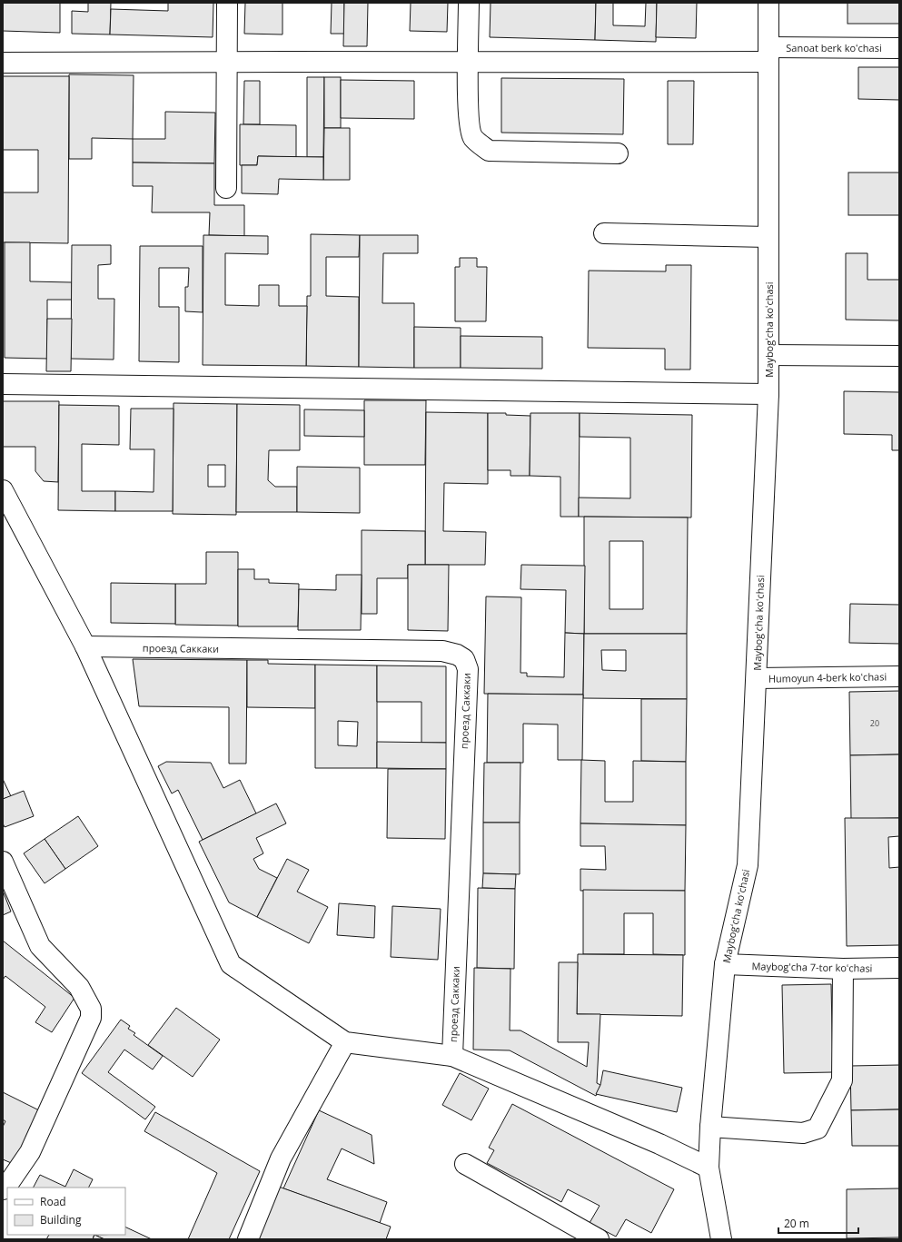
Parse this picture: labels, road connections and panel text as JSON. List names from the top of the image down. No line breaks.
{"streets":{"street":["Sanoat berk koʻchasi","Maybogʻcha koʻchasi","проезд Саккаки","Humoyun 4-berk koʻchasi","Maybogʻcha 7-tor koʻchasi"]},"crossings":[["Sanoat berk koʻchasi","Maybogʻcha koʻchasi"],["Maybogʻcha koʻchasi","Humoyun 4-berk koʻchasi"],["Maybogʻcha koʻchasi","Maybogʻcha 7-tor koʻchasi"]],"house_numbers":["20"],"legend":["Road","Building"],"scale_bar":"20 m"}
